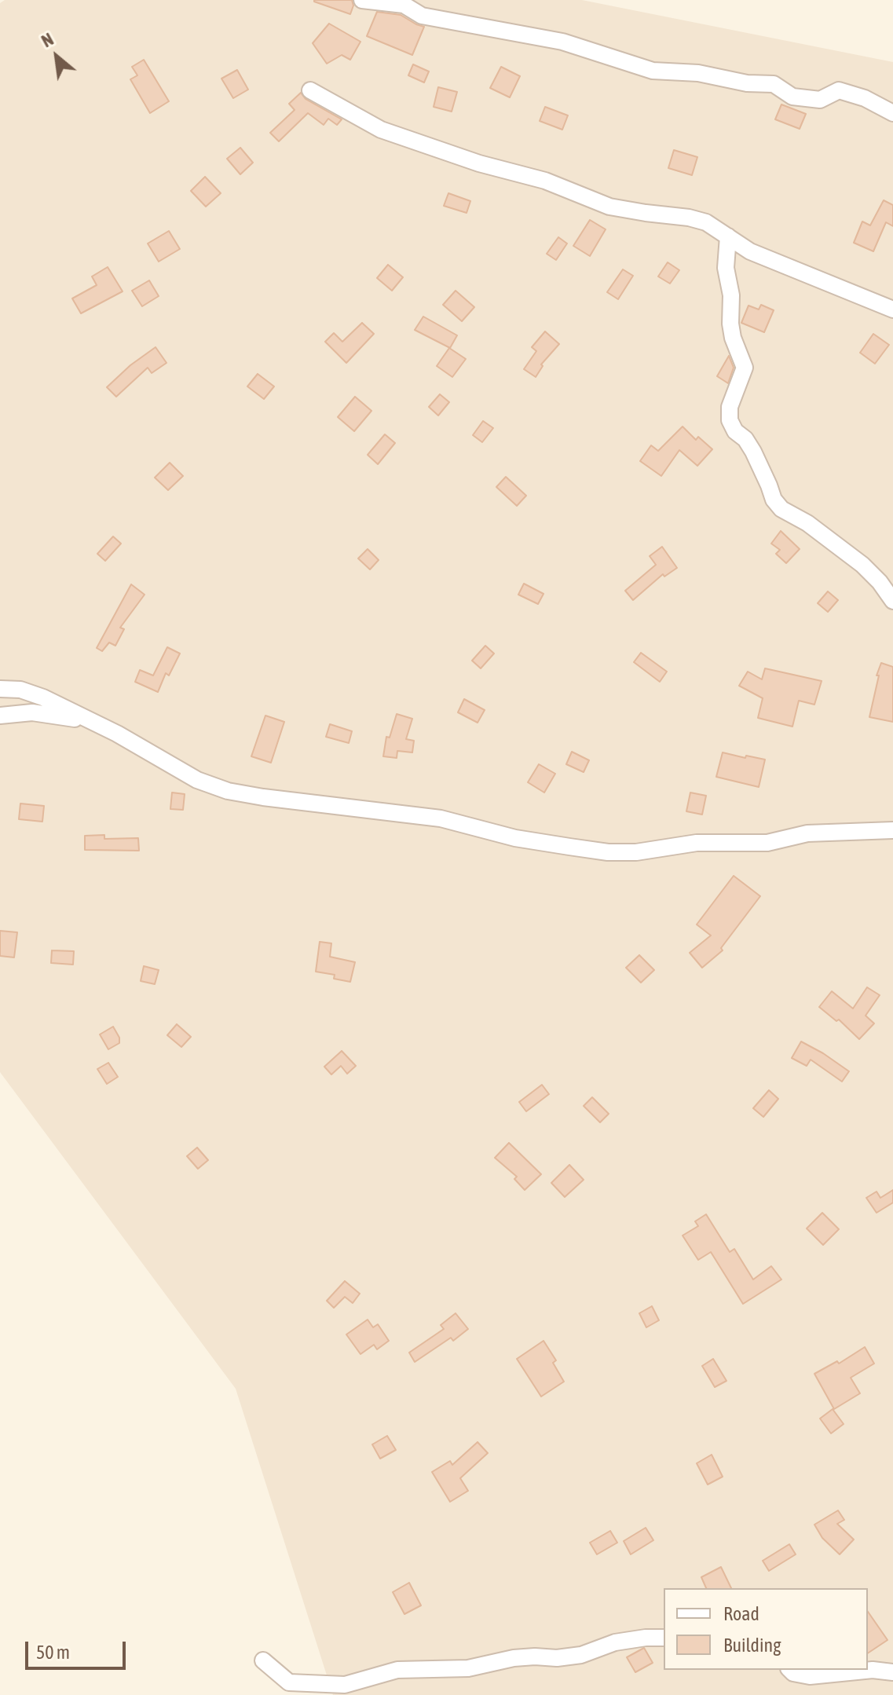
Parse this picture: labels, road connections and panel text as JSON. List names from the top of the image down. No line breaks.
{"legend":["Road","Building"],"scale_bar":"50 m","north":"top left"}
